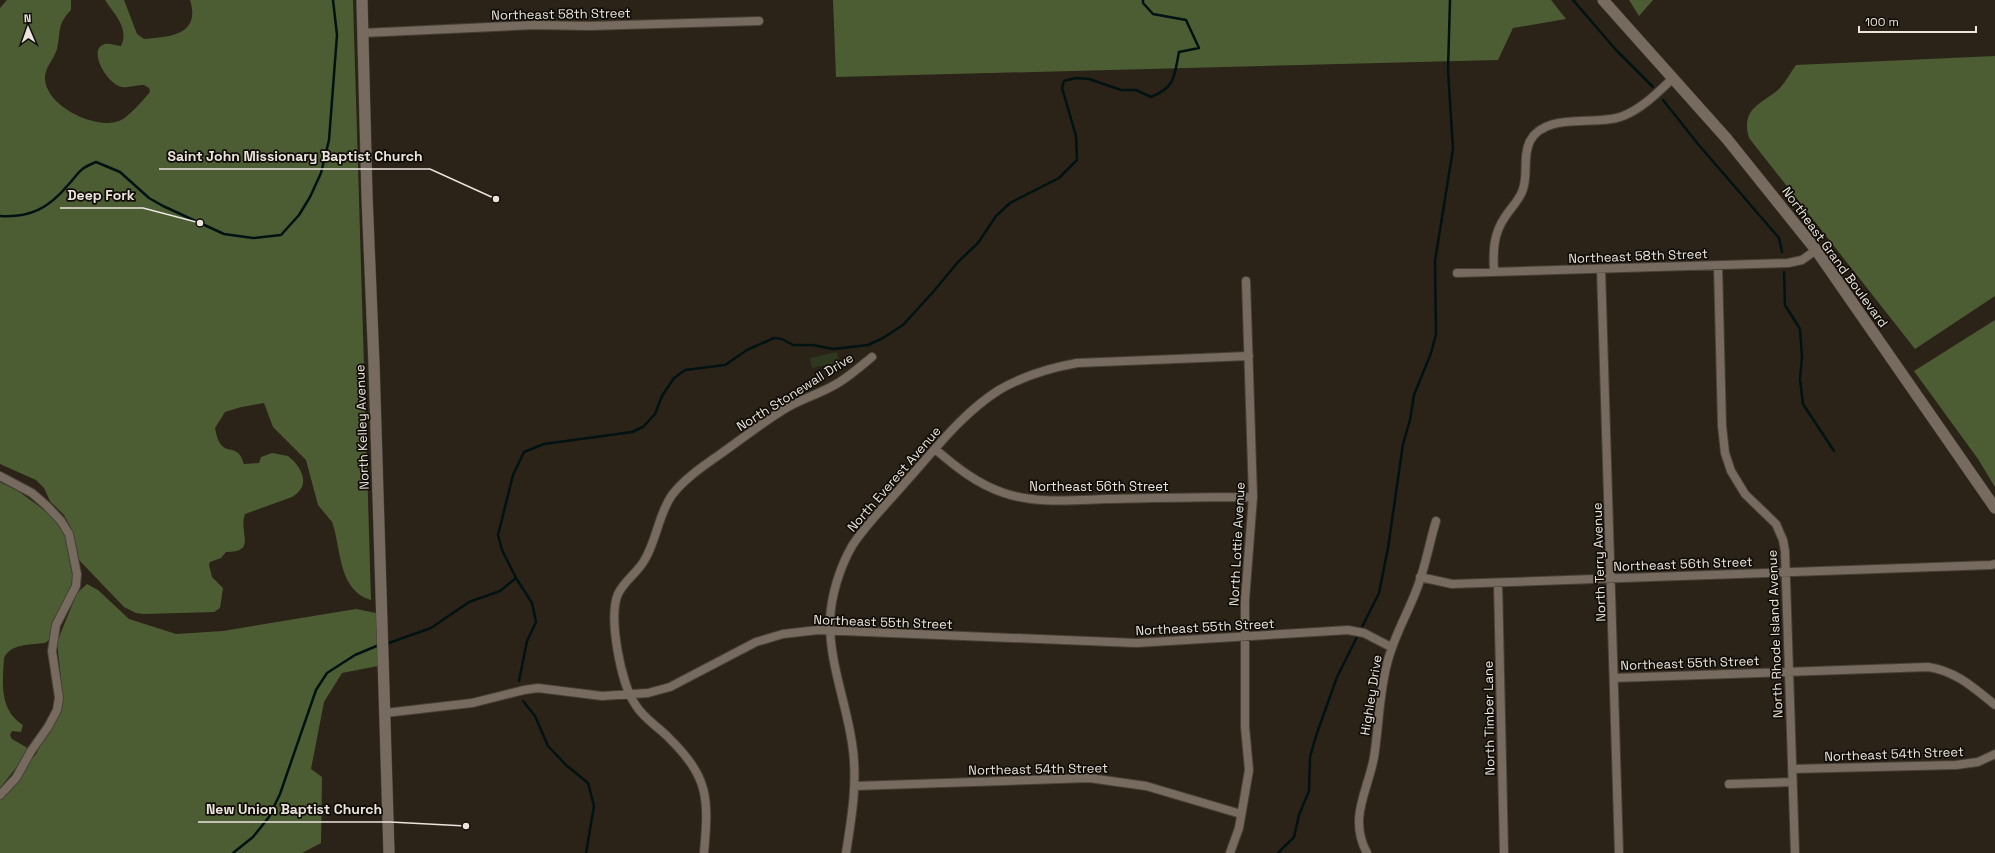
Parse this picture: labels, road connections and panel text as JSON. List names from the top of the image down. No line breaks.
{"streets":{"street":["Northeast 58th Street","Northeast Grand Boulevard","North Stonewall Drive","North Kelley Avenue","North Everest Avenue","Northeast 56th Street","North Lottie Avenue","North Terry Avenue","Northeast 55th Street","North Rhode Island Avenue","Highley Drive","North Timber Lane","Northeast 54th Street"]},"crossings":[["Northeast 58th Street","Northeast Grand Boulevard"],["Northeast 58th Street","North Kelley Avenue"],["Northeast 58th Street","North Terry Avenue"],["Northeast 58th Street","North Rhode Island Avenue"],["North Stonewall Drive","Northeast 55th Street"],["North Kelley Avenue","Northeast 55th Street"],["North Everest Avenue","Northeast 56th Street"],["North Everest Avenue","North Lottie Avenue"],["North Everest Avenue","Northeast 55th Street"],["North Everest Avenue","Northeast 54th Street"],["Northeast 56th Street","North Lottie Avenue"],["Northeast 56th Street","North Terry Avenue"],["Northeast 56th Street","North Rhode Island Avenue"],["Northeast 56th Street","Highley Drive"],["Northeast 56th Street","North Timber Lane"],["North Lottie Avenue","Northeast 55th Street"],["North Lottie Avenue","Northeast 54th Street"],["North Terry Avenue","Northeast 55th Street"],["Northeast 55th Street","North Rhode Island Avenue"],["Northeast 55th Street","Highley Drive"],["North Rhode Island Avenue","Northeast 54th Street"]],"places":["Saint John Missionary Baptist Church","Deep Fork","New Union Baptist Church"],"scale_bar":"100 m","north":"top"}
